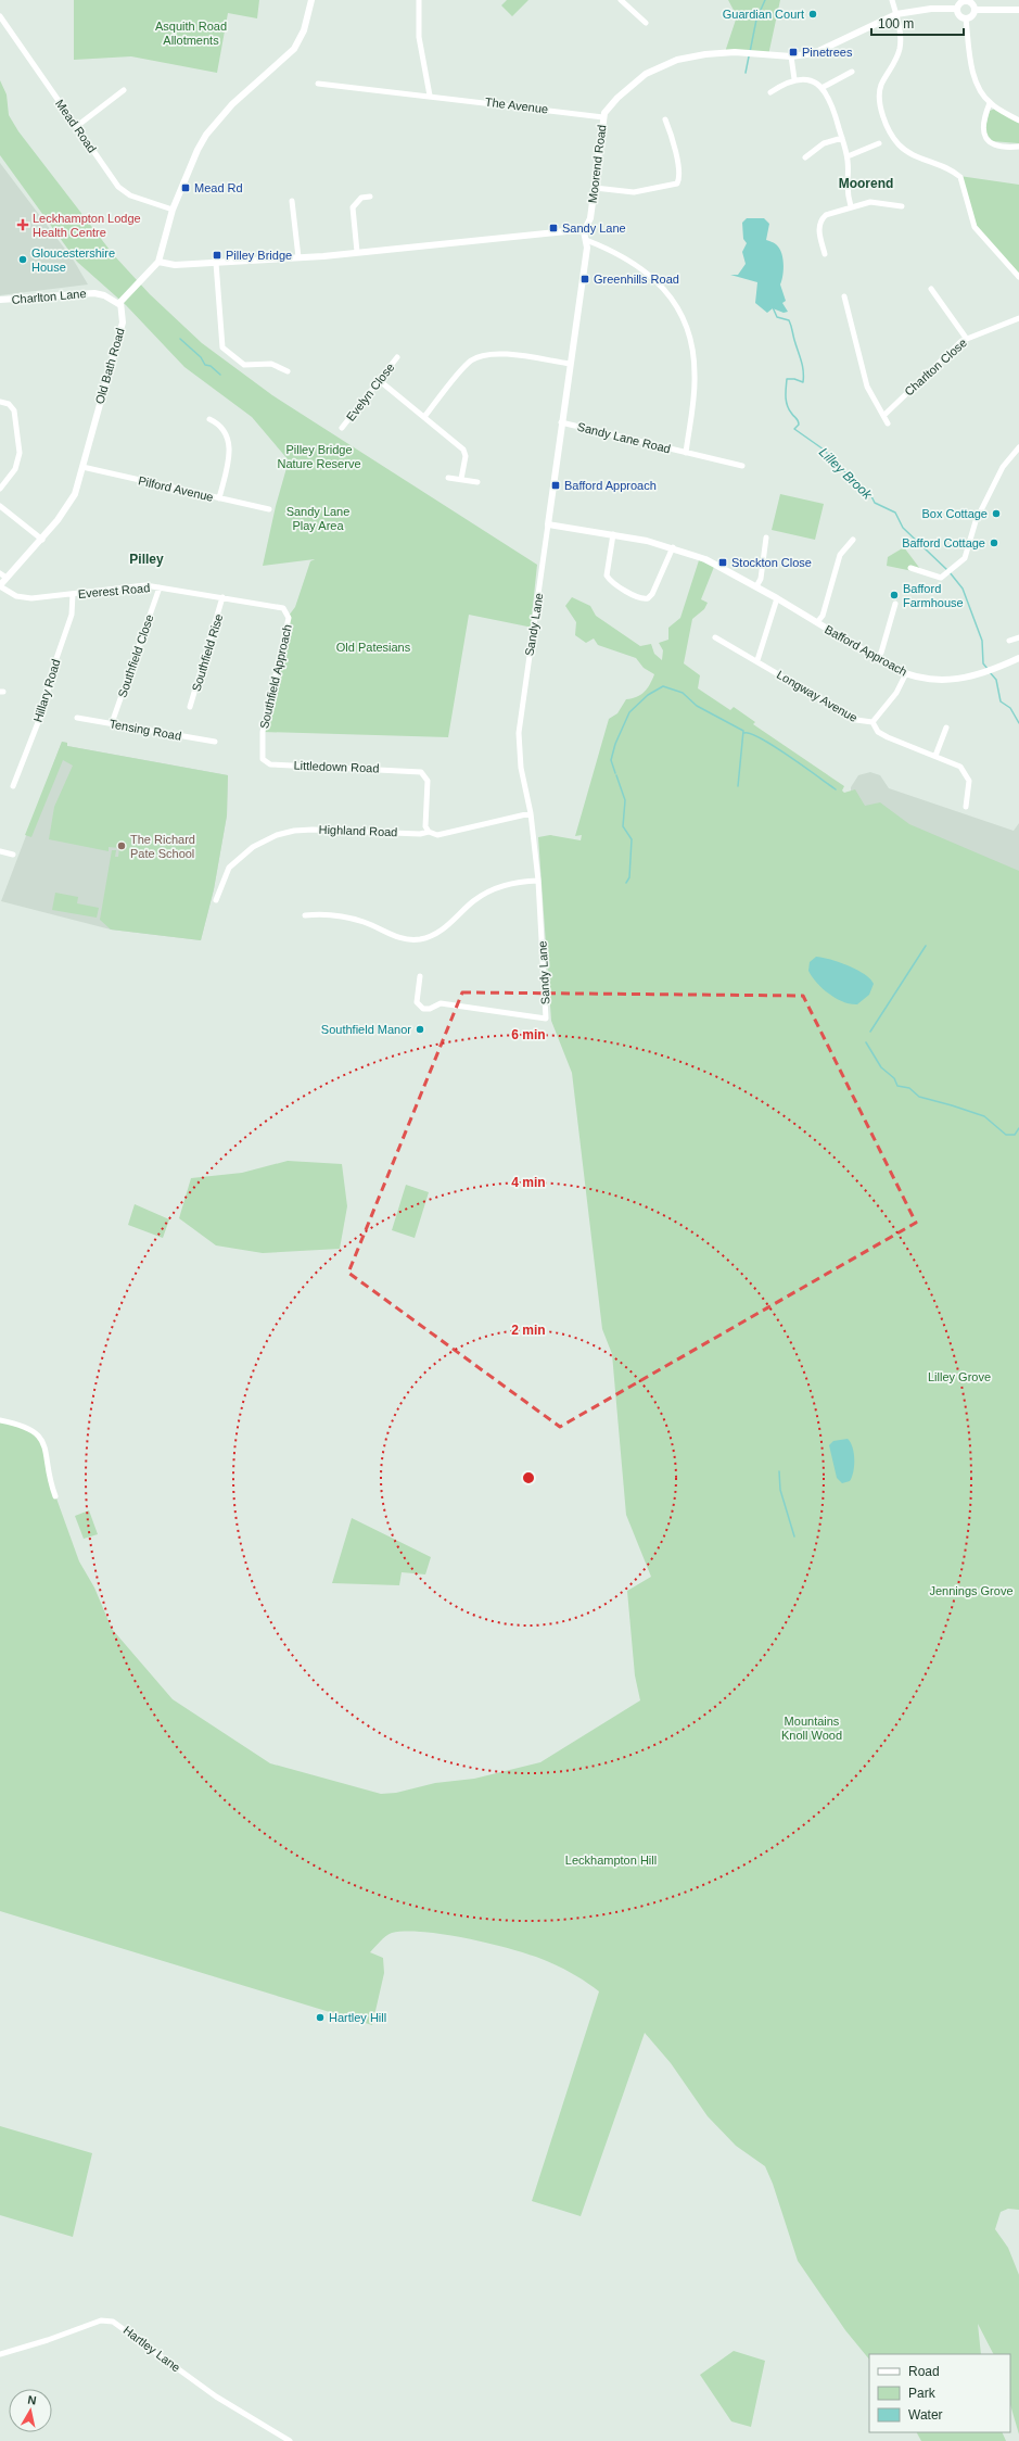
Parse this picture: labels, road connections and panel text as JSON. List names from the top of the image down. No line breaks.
{"streets":{"street":["The Avenue","Mead Road","Moorend Road","Charlton Lane","Old Bath Road","Charlton Close","Evelyn Close","Sandy Lane Road","Pilford Avenue","Everest Road","Sandy Lane","Bafford Approach","Southfield Rise","Southfield Close","Southfield Approach","Hillary Road","Longway Avenue","Tensing Road","Littledown Road","Highland Road","Hartley Lane"]},"crossings":[["The Avenue","Moorend Road"],["Moorend Road","Sandy Lane"],["Charlton Lane","Old Bath Road"],["Old Bath Road","Pilford Avenue"],["Old Bath Road","Everest Road"],["Sandy Lane Road","Sandy Lane"],["Everest Road","Southfield Rise"],["Everest Road","Southfield Close"],["Everest Road","Southfield Approach"],["Everest Road","Hillary Road"],["Sandy Lane","Bafford Approach"],["Sandy Lane","Highland Road"],["Bafford Approach","Longway Avenue"],["Southfield Close","Tensing Road"],["Southfield Approach","Littledown Road"],["Littledown Road","Highland Road"]],"districts":["Moorend","Pilley"],"water":["Lilley Brook"],"parks":["Asquith Road Allotments","Pilley Bridge Nature Reserve","Sandy Lane Play Area","Old Patesians","Lilley Grove","Jennings Grove","Mountains Knoll Wood","Leckhampton Hill"],"places":{"other":["Guardian Court","Gloucestershire House","Box Cottage","Bafford Cottage","Bafford Farmhouse","The Richard Pate School","Southfield Manor","Hartley Hill"],"transit":["Pinetrees","Mead Rd","Sandy Lane","Pilley Bridge","Greenhills Road","Bafford Approach","Stockton Close"],"health":["Leckhampton Lodge Health Centre"]},"legend":["Road","Park","Water"],"scale_bar":"100 m","north":"top","rings":["6 min","4 min","2 min"]}
